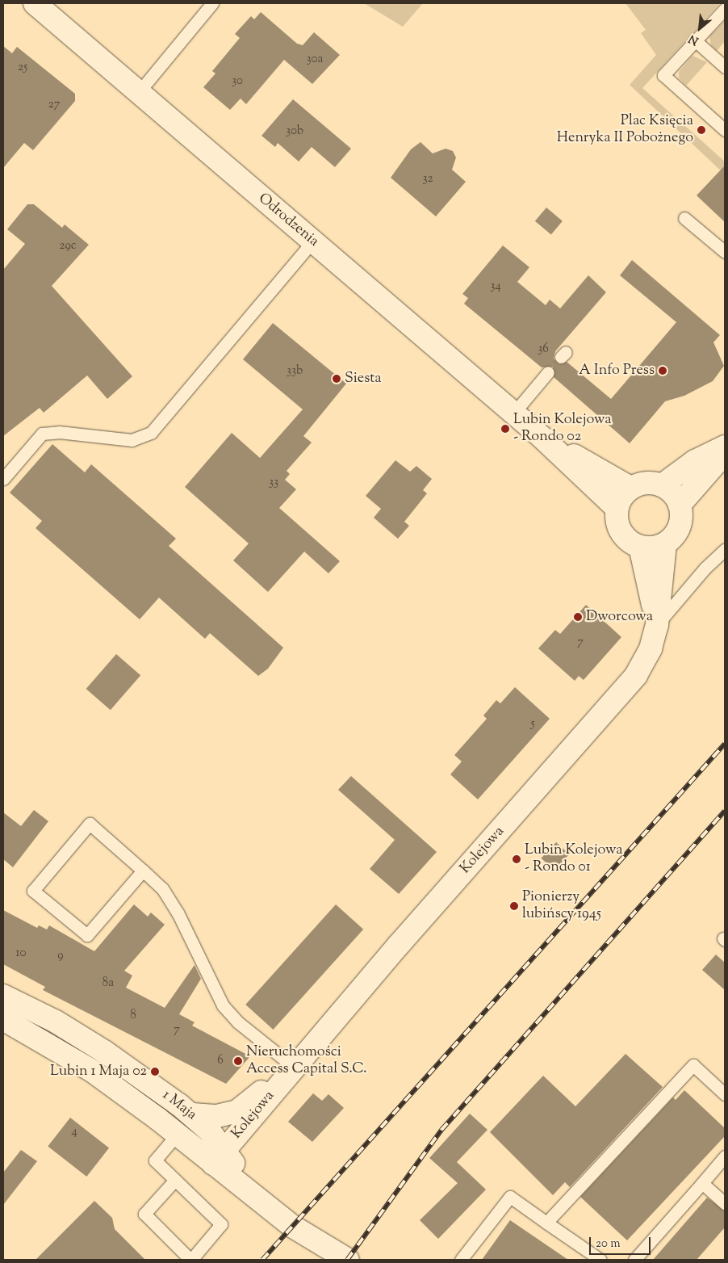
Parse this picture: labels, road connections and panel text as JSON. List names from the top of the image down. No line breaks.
{"streets":{"street":["Odrodzenia","Kolejowa","1 Maja"]},"crossings":[["Odrodzenia","Kolejowa"],["Kolejowa","1 Maja"]],"places":["Plac Księcia Henryka II Pobożnego","A Info Press","Siesta","Lubin Kolejowa - Rondo 02","Dworcowa","Lubin Kolejowa - Rondo 01","Pionierzy lubińscy 1945","Nieruchomości Access Capital S.C.","Lubin 1 Maja 02"],"house_numbers":["30a","25","30","27","30b","32","29c","34","36","33b","33","7","5","10","9","8a","8","7","6","4"],"scale_bar":"20 m","north":"bottom left"}
